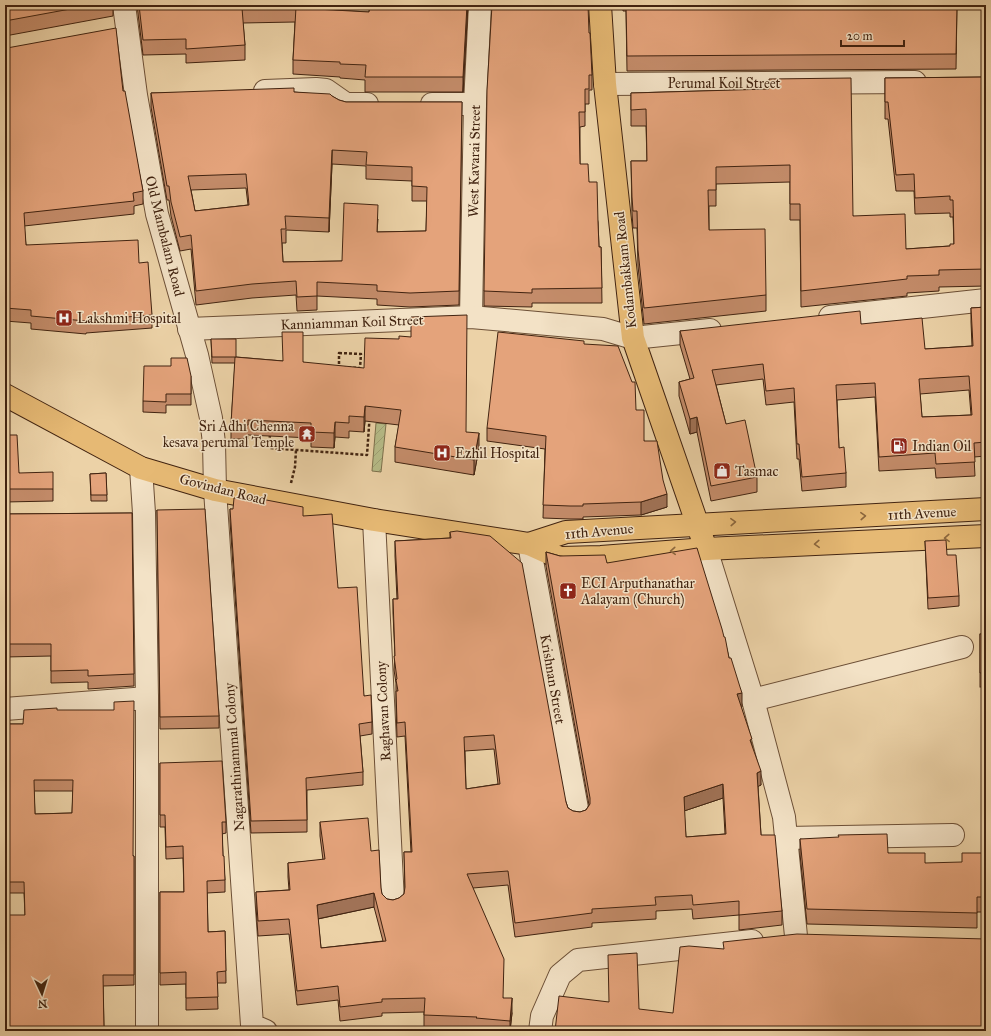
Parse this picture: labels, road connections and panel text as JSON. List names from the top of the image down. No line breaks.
{"streets":{"main road":["Kodambakkam Road","Govindan Road","11th Avenue"],"street":["Perumal Koil Street","West Kavarai Street","Old Mambalam Road","Kanniamman Koil Street","Krishnan Street","Raghavan Colony","Nagarathinammal Colony"]},"crossings":[["Perumal Koil Street","Kodambakkam Road"],["West Kavarai Street","Kanniamman Koil Street"],["Old Mambalam Road","Kanniamman Koil Street"],["Old Mambalam Road","Govindan Road"],["Old Mambalam Road","Nagarathinammal Colony"],["Kodambakkam Road","Kanniamman Koil Street"],["Kodambakkam Road","11th Avenue"],["Govindan Road","11th Avenue"],["Govindan Road","Krishnan Street"],["Govindan Road","Raghavan Colony"],["Govindan Road","Nagarathinammal Colony"],["11th Avenue","Krishnan Street"]],"places":{"hospital":["Lakshmi Hospital","Ezhil Hospital"],"temple":["Sri Adhi Chenna kesava perumal Temple"],"fuel station":["Indian Oil"],"shop":["Tasmac"],"church":["ECI Arputhanathar Aalayam (Church)"]},"scale_bar":"20 m","north":"bottom"}
